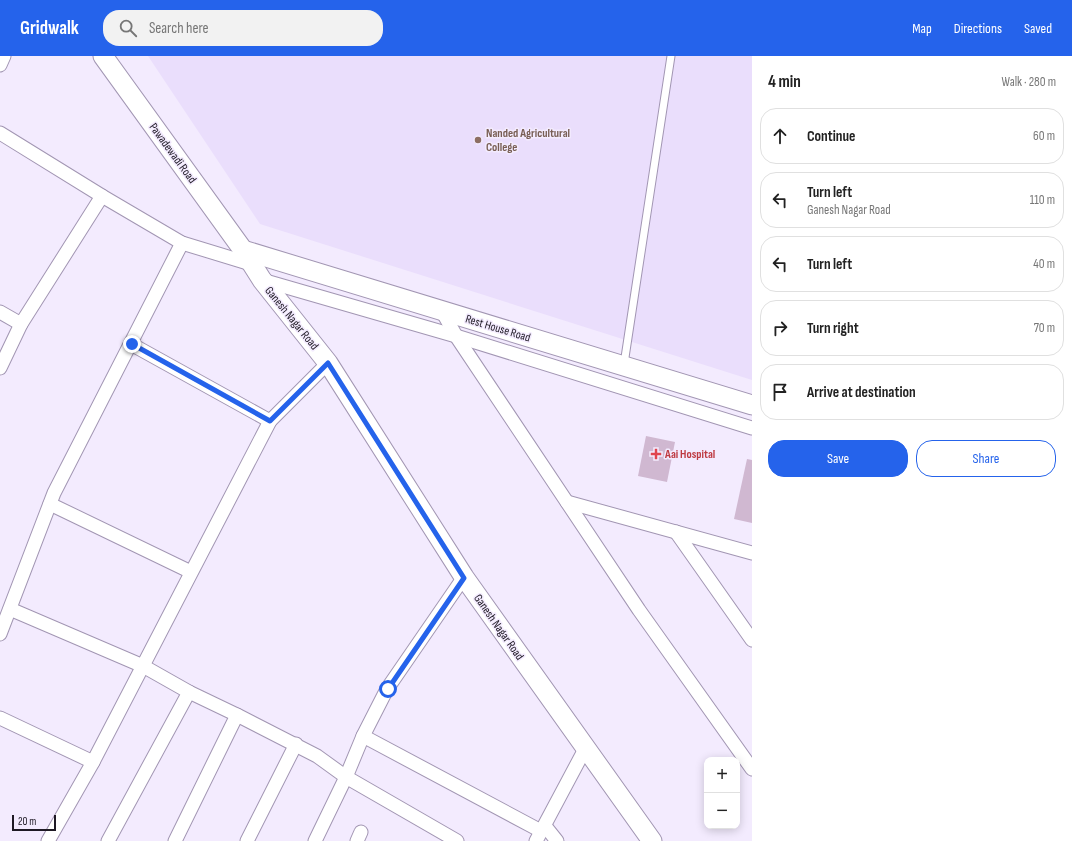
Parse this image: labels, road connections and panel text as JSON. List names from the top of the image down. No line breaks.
{"streets":{"main road":["Pawadewadi Road","Ganesh Nagar Road","Rest House Road"]},"crossings":[["Pawadewadi Road","Ganesh Nagar Road"],["Pawadewadi Road","Rest House Road"],["Ganesh Nagar Road","Rest House Road"]],"places":{"other":["Nanded Agricultural College"],"health":["Aai Hospital"]},"scale_bar":"20 m","page":{"header":"Gridwalk","search":"Search here","nav":["Map","Directions","Saved"],"heading":["4 min","Walk · 280 m"],"list":[["Continue","60 m"],["Turn left","Ganesh Nagar Road","110 m"],["Turn left","40 m"],["Turn right","70 m"],"Arrive at destination"],"buttons":["Save","Share"],"map_buttons":["+","−"],"scale":"20 m"}}
